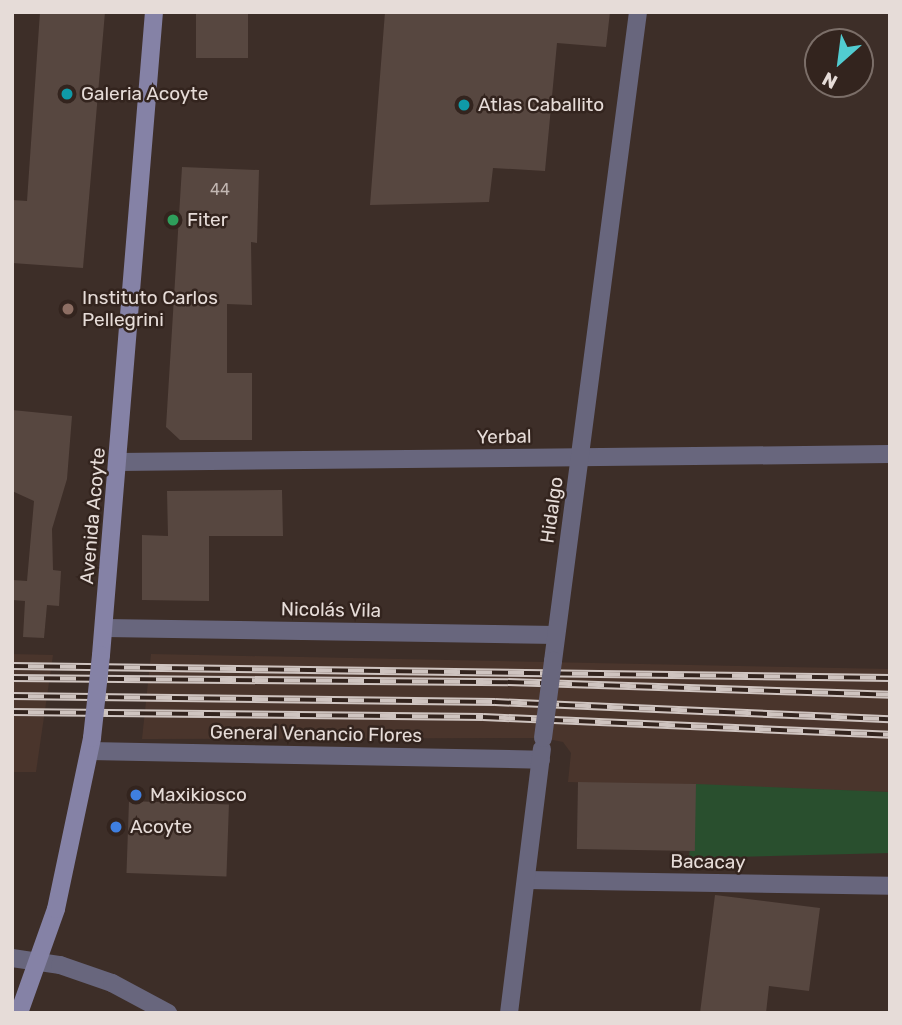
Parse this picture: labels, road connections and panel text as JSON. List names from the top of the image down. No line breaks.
{"streets":{"main road":["Avenida Acoyte"],"street":["Yerbal","Hidalgo","Nicolás Vila","General Venancio Flores","Bacacay"]},"crossings":[["Yerbal","Hidalgo"],["Yerbal","Avenida Acoyte"],["Hidalgo","Nicolás Vila"],["Hidalgo","General Venancio Flores"],["Hidalgo","Bacacay"],["Avenida Acoyte","Nicolás Vila"],["Avenida Acoyte","General Venancio Flores"]],"places":["Galeria Acoyte","Atlas Caballito","Fiter","Instituto Carlos Pellegrini","Maxikiosco","Acoyte"],"house_numbers":["44"],"north":"bottom left"}
